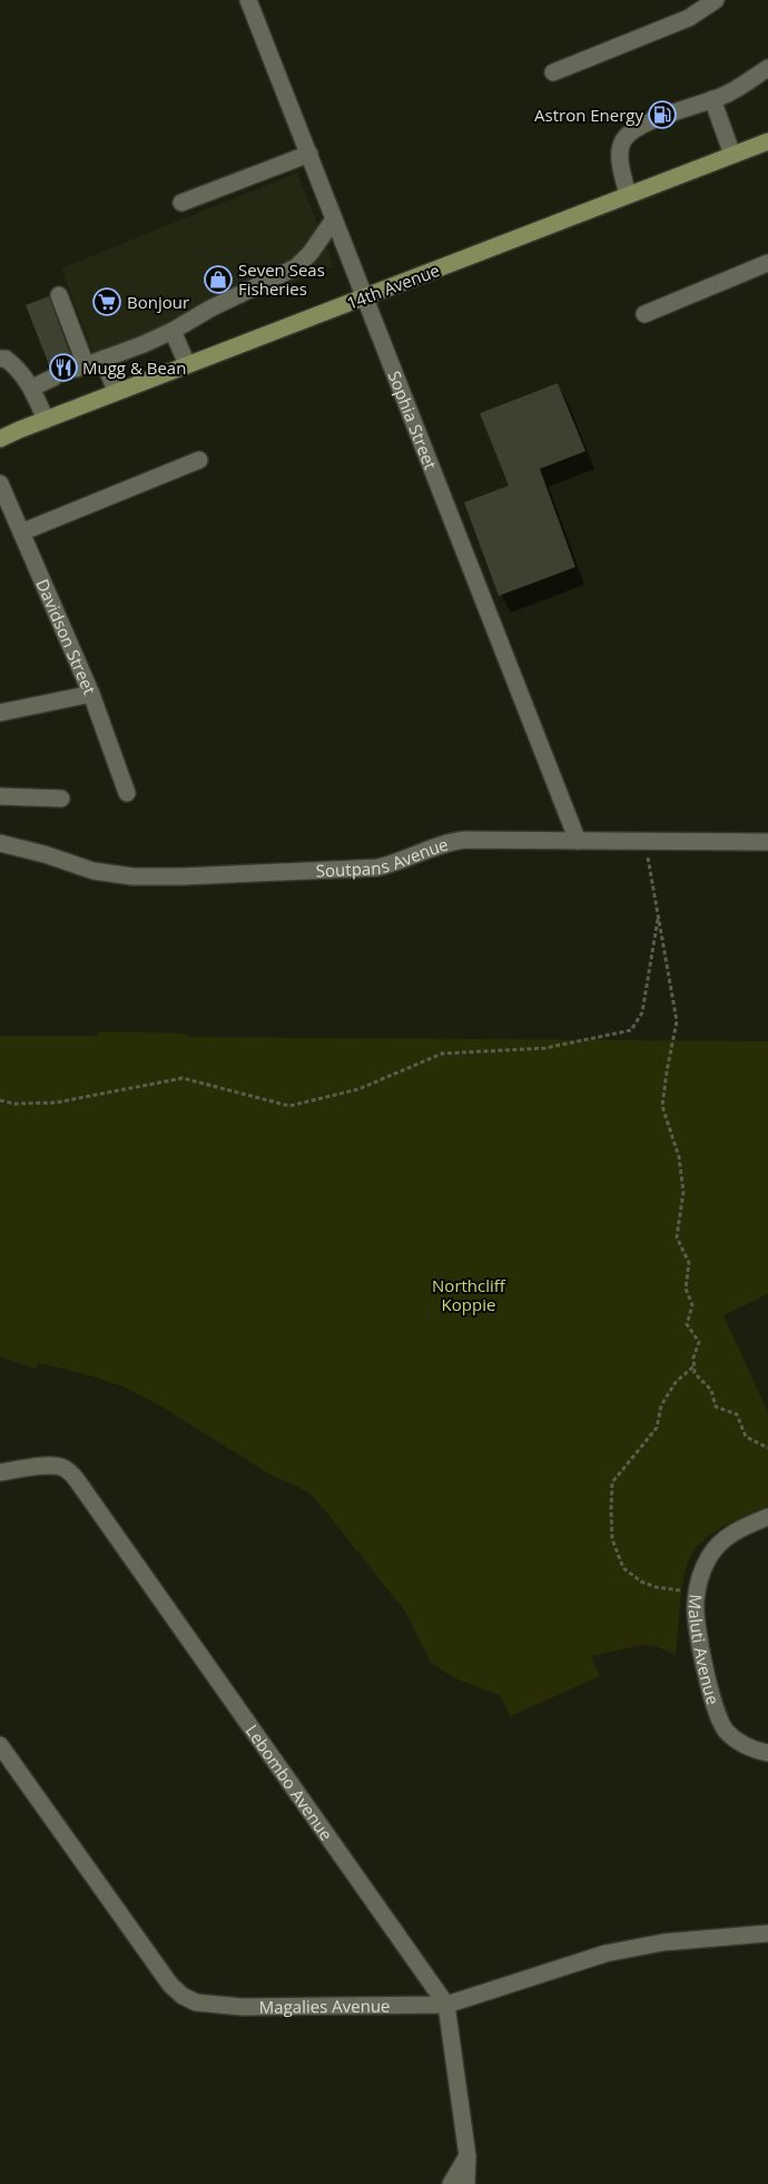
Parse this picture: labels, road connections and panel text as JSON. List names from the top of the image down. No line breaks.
{"streets":{"main road":["14th Avenue"],"street":["Sophia Street","Davidson Street","Soutpans Avenue","Maluti Avenue","Lebombo Avenue","Magalies Avenue"]},"crossings":[["14th Avenue","Sophia Street"],["Sophia Street","Soutpans Avenue"],["Lebombo Avenue","Magalies Avenue"]],"parks":["Northcliff Koppie"],"places":{"fuel station":["Astron Energy"],"shop":["Seven Seas Fisheries"],"supermarket":["Bonjour"],"restaurant":["Mugg & Bean"]}}
